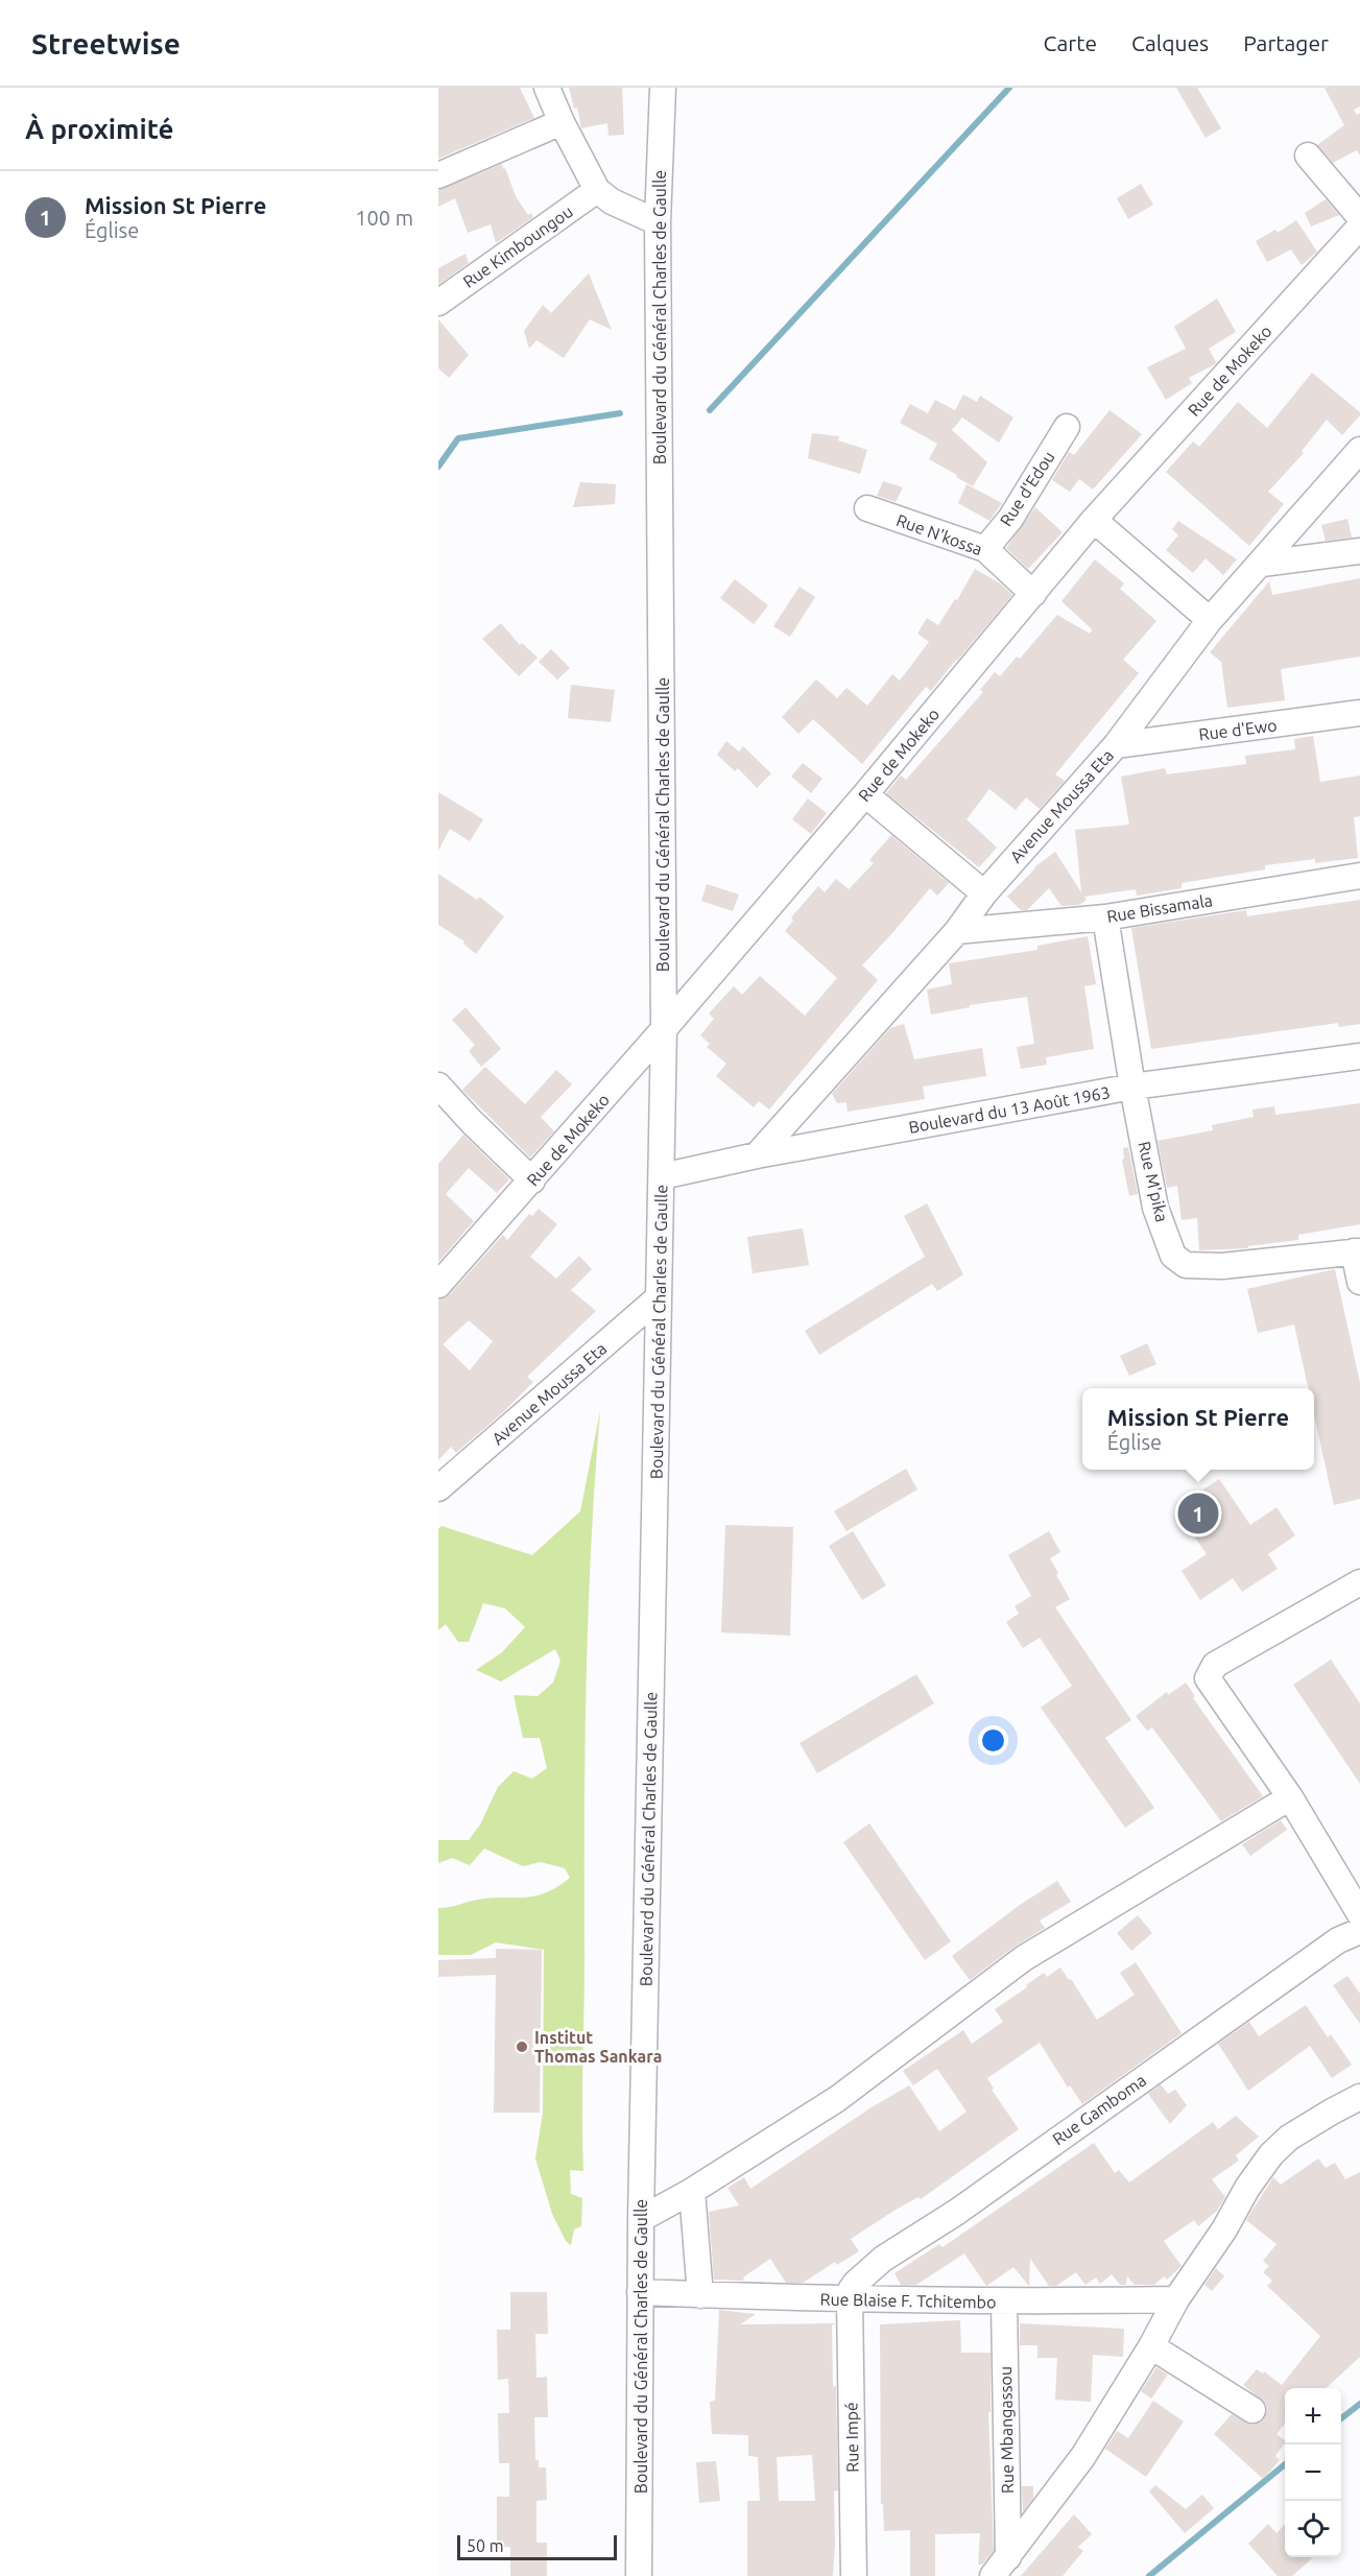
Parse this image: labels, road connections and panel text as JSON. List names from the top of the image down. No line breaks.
{"streets":{"street":["Rue Kimboungou","Boulevard du Général Charles de Gaulle","Rue de Mokeko","Rue d'Edou","Rue N'kossa","Rue d'Ewo","Avenue Moussa Eta","Rue Bissamala","Boulevard du 13 Août 1963","Rue M'pika","Rue Gamboma","Rue Blaise F. Tchitembo","Rue Mbangassou","Rue Impé"]},"crossings":[["Boulevard du Général Charles de Gaulle","Rue de Mokeko"],["Boulevard du Général Charles de Gaulle","Avenue Moussa Eta"],["Boulevard du Général Charles de Gaulle","Boulevard du 13 Août 1963"],["Boulevard du Général Charles de Gaulle","Rue Blaise F. Tchitembo"],["Rue de Mokeko","Rue N'kossa"],["Rue d'Edou","Rue N'kossa"],["Rue d'Ewo","Avenue Moussa Eta"],["Avenue Moussa Eta","Rue Bissamala"],["Avenue Moussa Eta","Boulevard du 13 Août 1963"],["Rue Bissamala","Rue M'pika"],["Boulevard du 13 Août 1963","Rue M'pika"],["Rue Gamboma","Rue Blaise F. Tchitembo"],["Rue Gamboma","Rue Impé"],["Rue Blaise F. Tchitembo","Rue Mbangassou"],["Rue Blaise F. Tchitembo","Rue Impé"]],"places":["Institut Thomas Sankara"],"scale_bar":"50 m","page":{"header":"Streetwise","nav":["Carte","Calques","Partager"],"heading":"À proximité","list":[{"mark":"1","name":"Mission St Pierre","note":"Église","value":"100 m"}],"popup":["Mission St Pierre","Église"],"pins":"1","map_buttons":["+","−"],"scale":"50 m"}}
